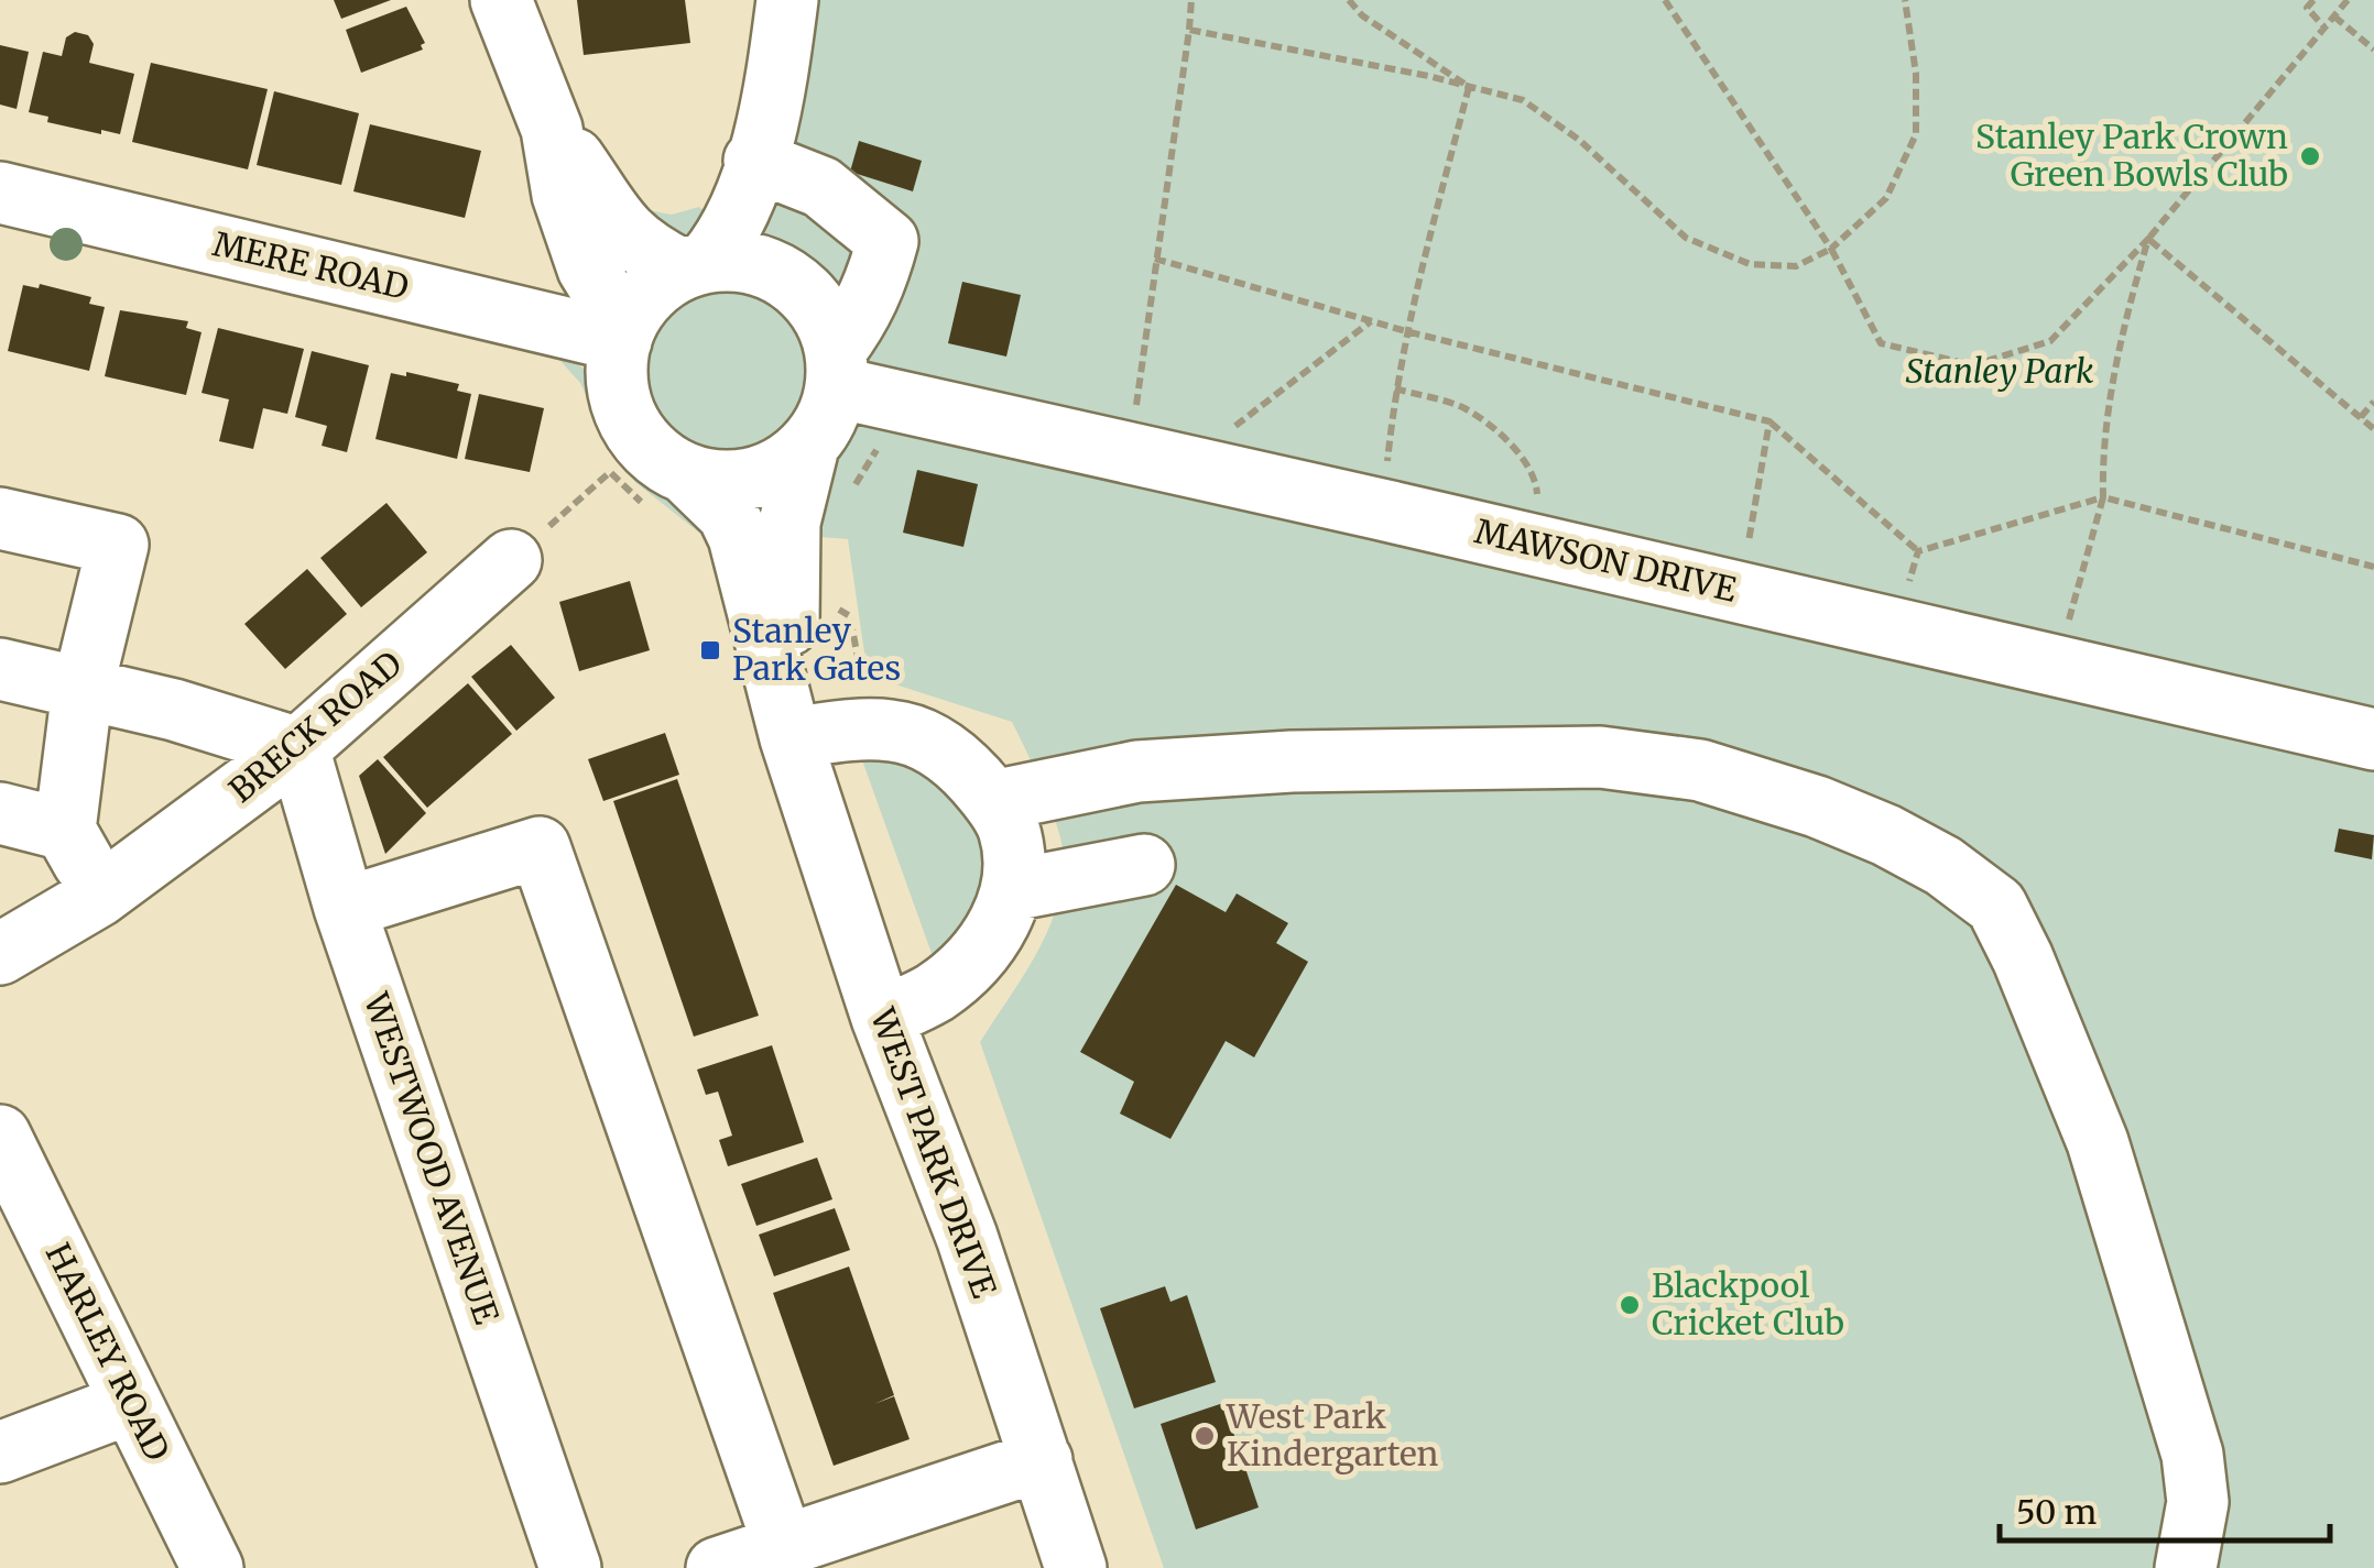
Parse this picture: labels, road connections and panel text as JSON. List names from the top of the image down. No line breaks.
{"streets":{"street":["MERE ROAD","MAWSON DRIVE","BRECK ROAD","WEST PARK DRIVE","WESTWOOD AVENUE","HARLEY ROAD"]},"crossings":[["MERE ROAD","MAWSON DRIVE"],["MERE ROAD","WEST PARK DRIVE"],["MAWSON DRIVE","WEST PARK DRIVE"],["BRECK ROAD","WESTWOOD AVENUE"]],"parks":["Stanley Park"],"places":{"other":["Stanley Park Crown Green Bowls Club","Blackpool Cricket Club","West Park Kindergarten"],"transit":["Stanley Park Gates"]},"scale_bar":"50 m"}
